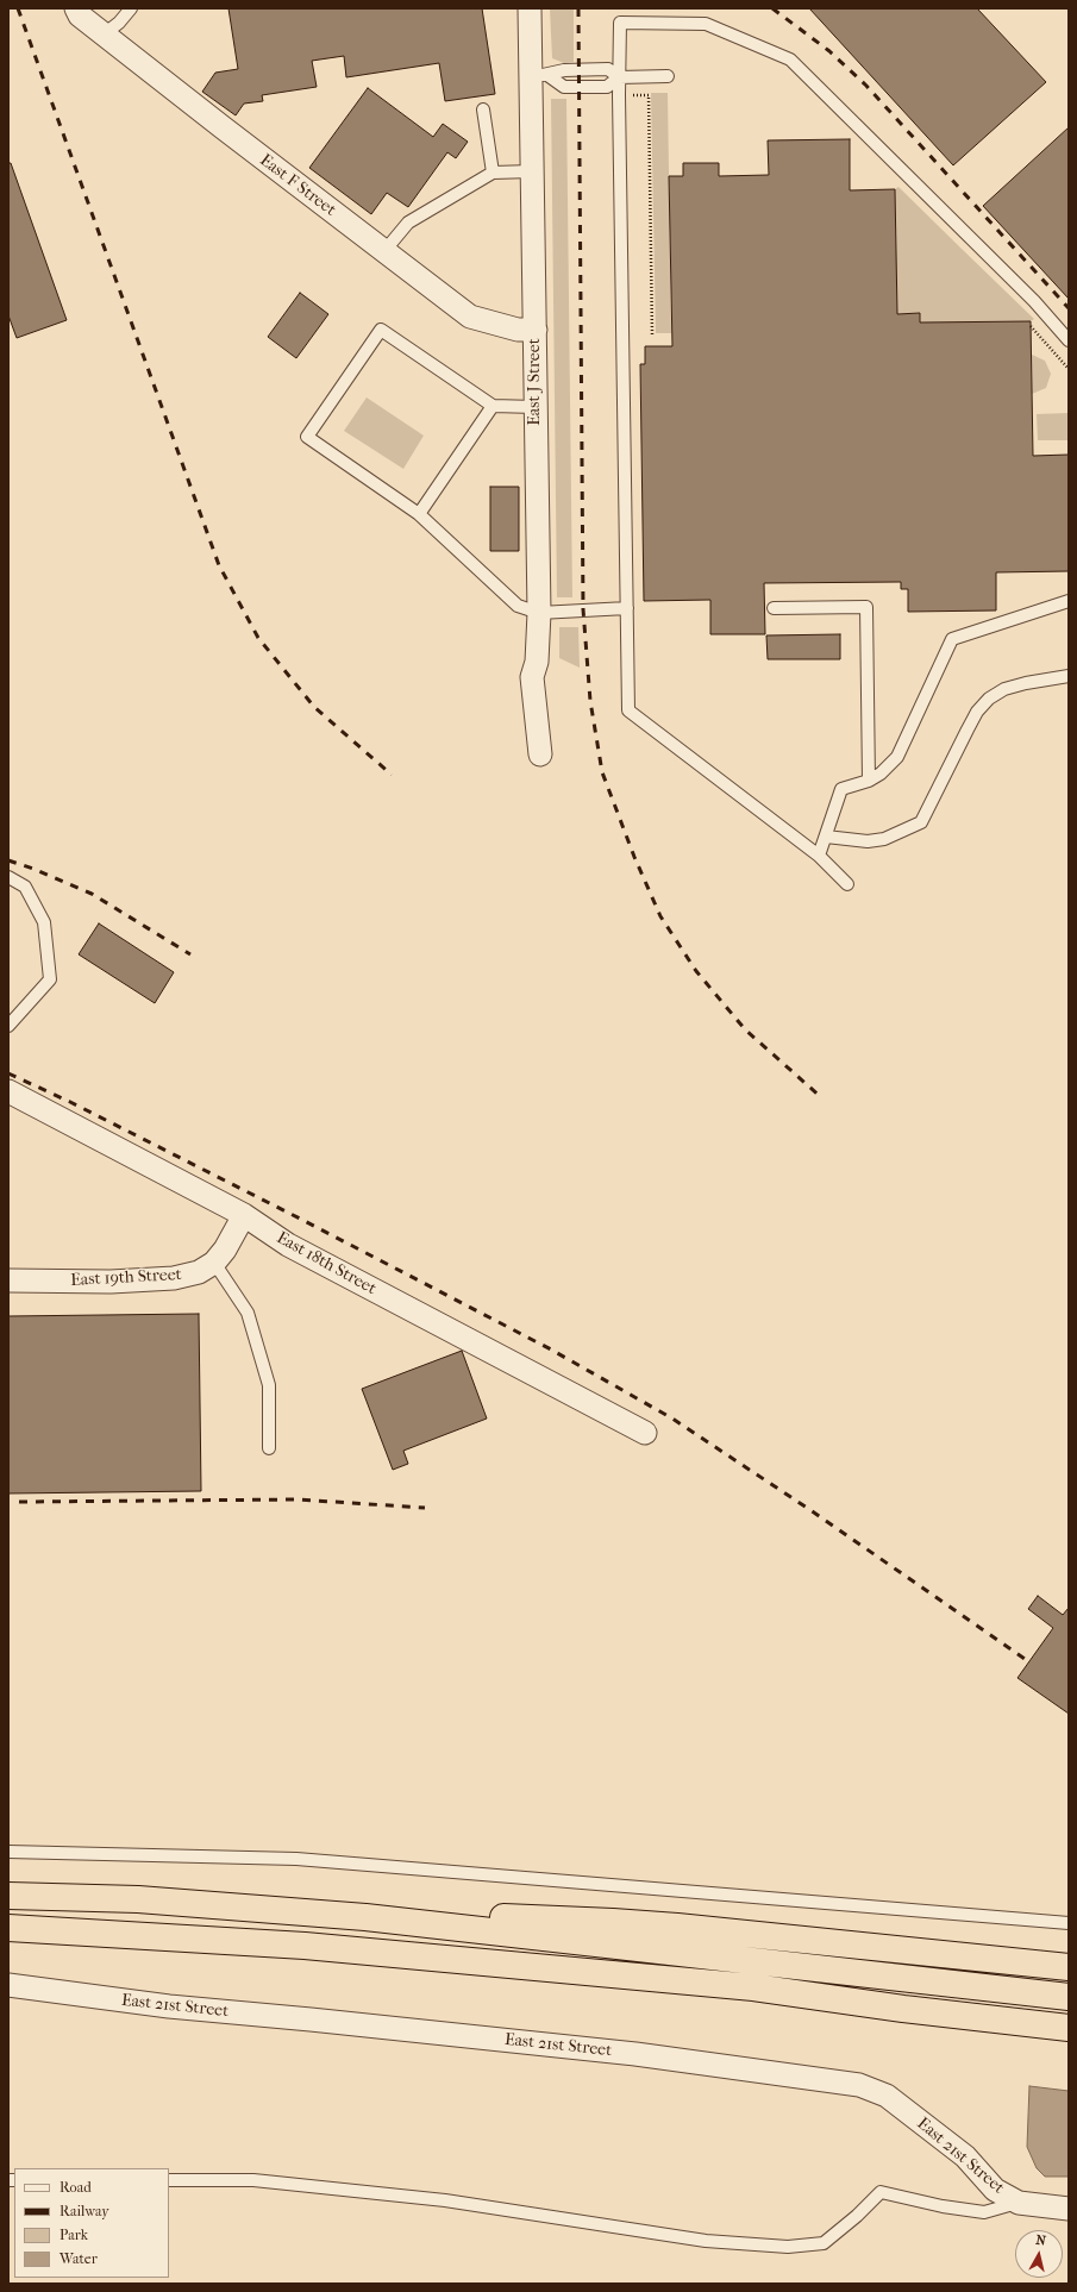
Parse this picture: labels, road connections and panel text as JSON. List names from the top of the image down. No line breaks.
{"streets":{"street":["East F Street","East J Street","East 18th Street","East 19th Street","East 21st Street"]},"crossings":[["East F Street","East J Street"],["East 18th Street","East 19th Street"]],"legend":["Road","Railway","Park","Water"],"north":"top"}
